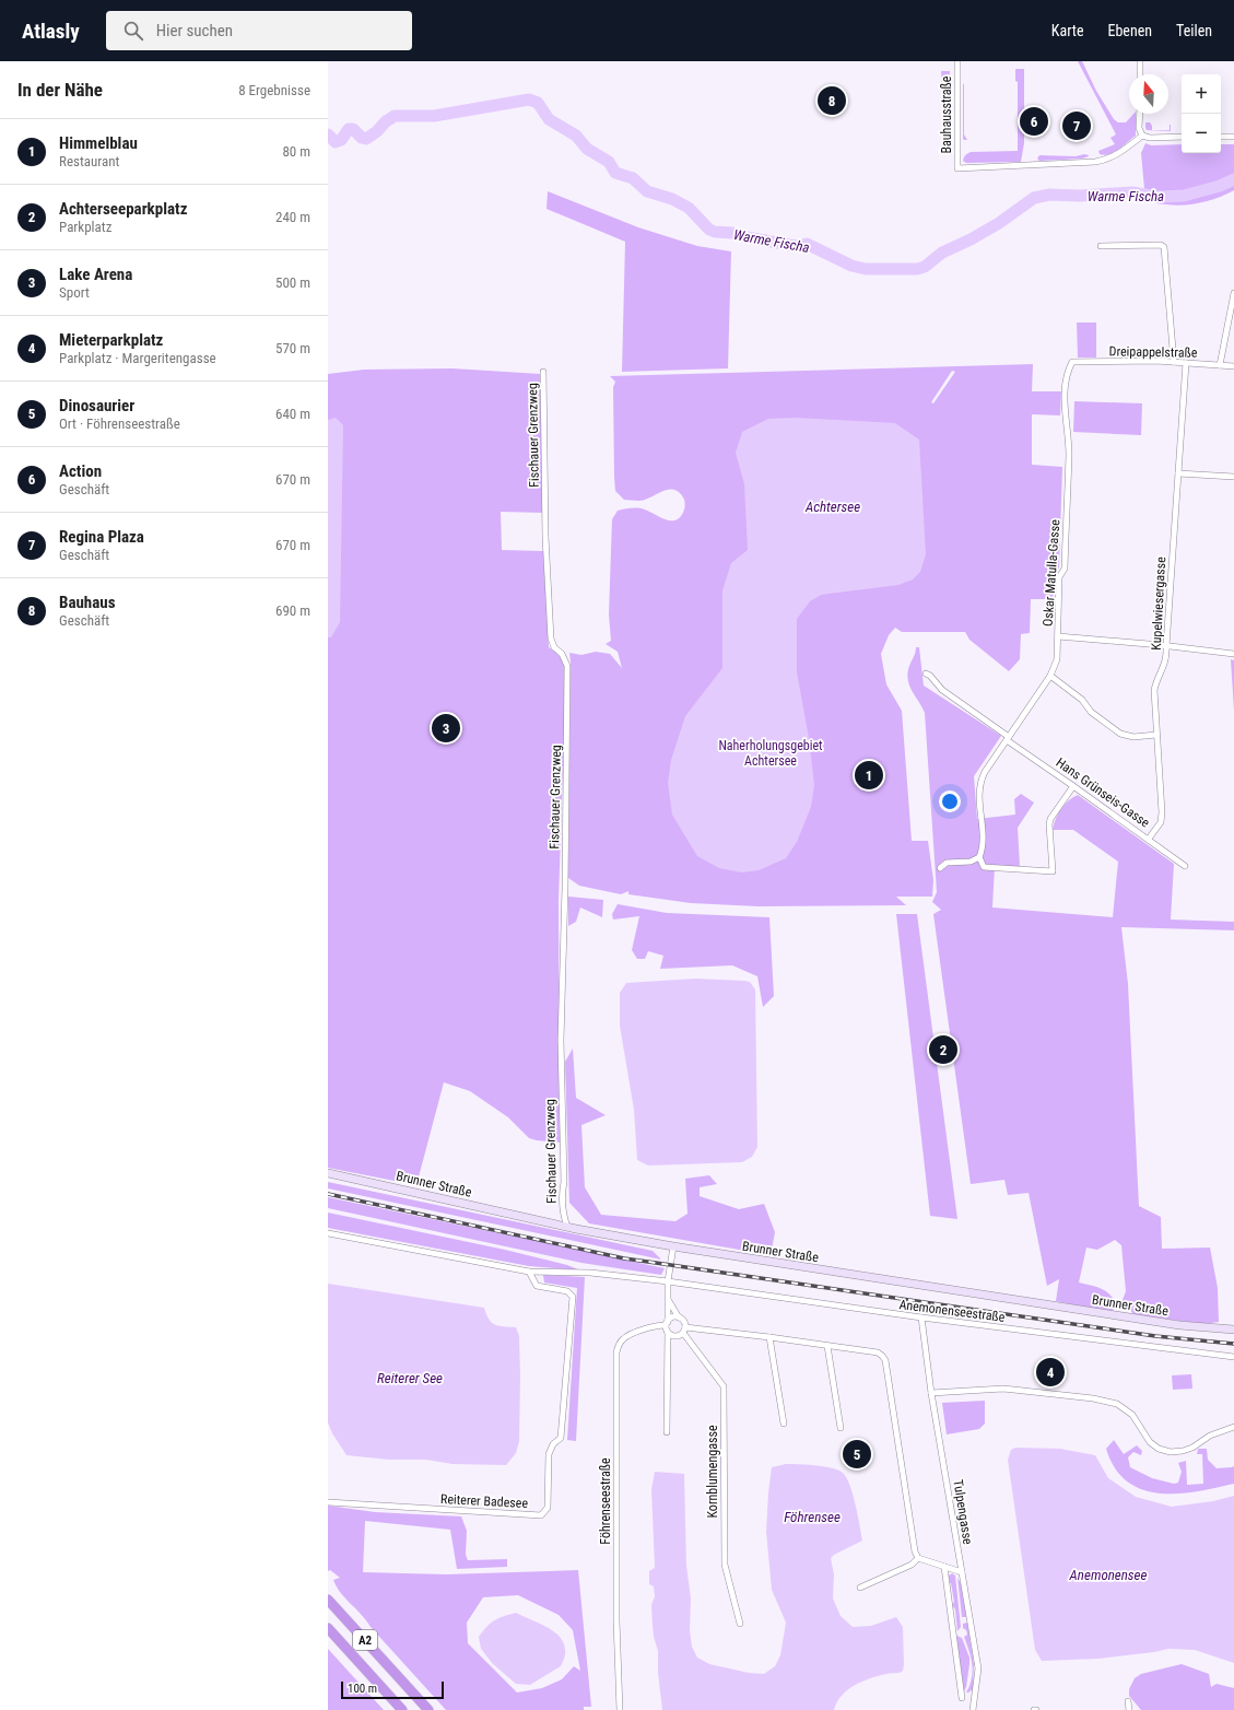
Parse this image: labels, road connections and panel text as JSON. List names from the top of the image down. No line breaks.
{"streets":{"highway":["A2"],"main road":["Brunner Straße"],"street":["Bauhausstraße","Dreipappelstraße","Fischauer Grenzweg","Oskar Matulla-Gasse","Kupelwiesergasse","Hans Grünseis-Gasse","Anemonenseestraße","Kornblumengasse","Reiterer Badesee","Föhrenseestraße","Tulpengasse"]},"crossings":[["Dreipappelstraße","Oskar Matulla-Gasse"],["Dreipappelstraße","Kupelwiesergasse"],["Fischauer Grenzweg","Brunner Straße"],["Oskar Matulla-Gasse","Hans Grünseis-Gasse"],["Kupelwiesergasse","Hans Grünseis-Gasse"],["Anemonenseestraße","Tulpengasse"],["Kornblumengasse","Föhrenseestraße"]],"water":["Warme Fischa","Achtersee","Reiterer See","Föhrensee","Anemonensee"],"parks":["Naherholungsgebiet Achtersee"],"scale_bar":"100 m","north":"top","page":{"header":"Atlasly","search":"Hier suchen","nav":["Karte","Ebenen","Teilen"],"heading":["In der Nähe","8 Ergebnisse"],"map_buttons":["+","−"],"pins":["8","6","7","3","1","2","4","5"],"list":[{"mark":"1","name":"Himmelblau","note":"Restaurant","value":"80 m"},{"mark":"2","name":"Achterseeparkplatz","note":"Parkplatz","value":"240 m"},{"mark":"3","name":"Lake Arena","note":"Sport","value":"500 m"},{"mark":"4","name":"Mieterparkplatz","note":"Parkplatz · Margeritengasse","value":"570 m"},{"mark":"5","name":"Dinosaurier","note":"Ort · Föhrenseestraße","value":"640 m"},{"mark":"6","name":"Action","note":"Geschäft","value":"670 m"},{"mark":"7","name":"Regina Plaza","note":"Geschäft","value":"670 m"},{"mark":"8","name":"Bauhaus","note":"Geschäft","value":"690 m"}],"scale":"100 m"}}
